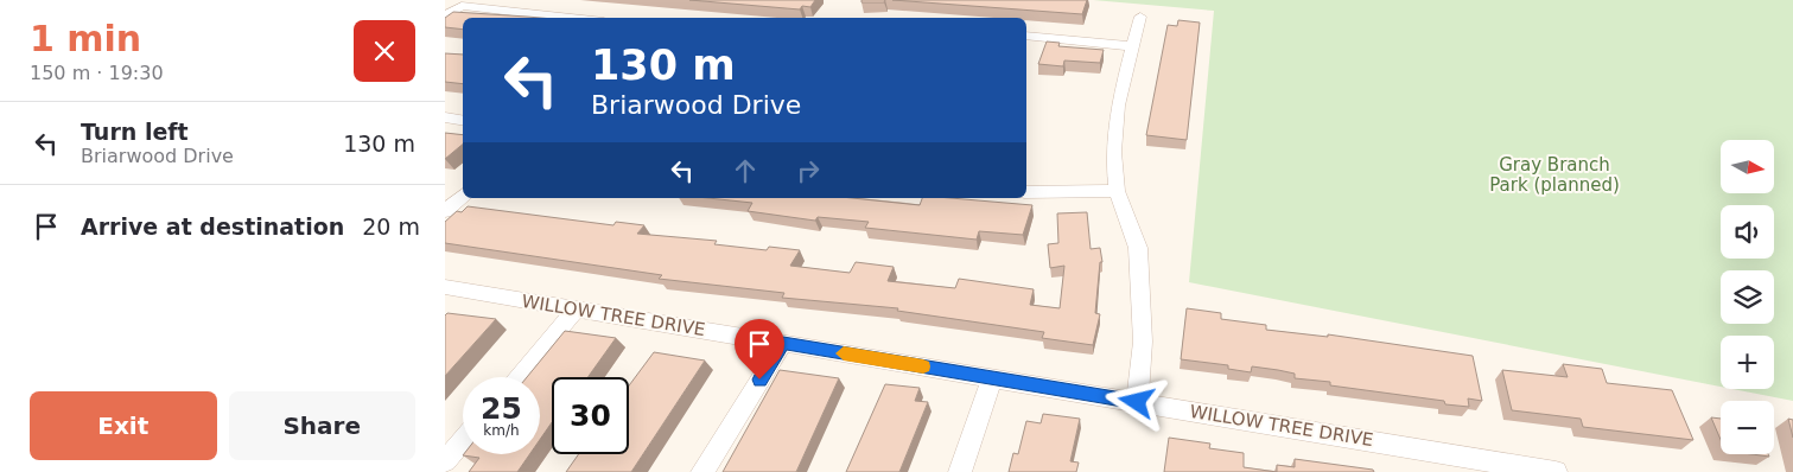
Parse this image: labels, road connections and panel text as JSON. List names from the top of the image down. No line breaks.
{"streets":{"street":["WILLOW TREE DRIVE"]},"parks":["Gray Branch Park (planned)"],"north":"right","page":{"heading":["1 min","150 m · 19:30"],"turn":["130 m","Briarwood Drive"],"list":[{"name":"Turn left","note":"Briarwood Drive","value":"130 m"},{"name":"Arrive at destination","value":"20 m"}],"map_buttons":["+","−"],"speed":"25 km/h","limit":"30","buttons":["Exit","Share"]}}
